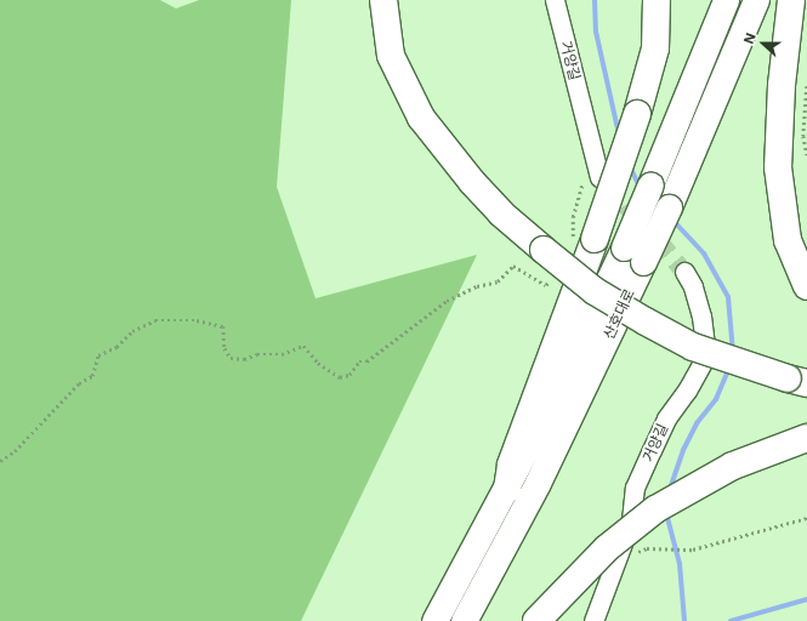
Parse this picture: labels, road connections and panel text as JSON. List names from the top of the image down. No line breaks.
{"streets":{"street":["거양길","산호대로"]},"north":"left"}
